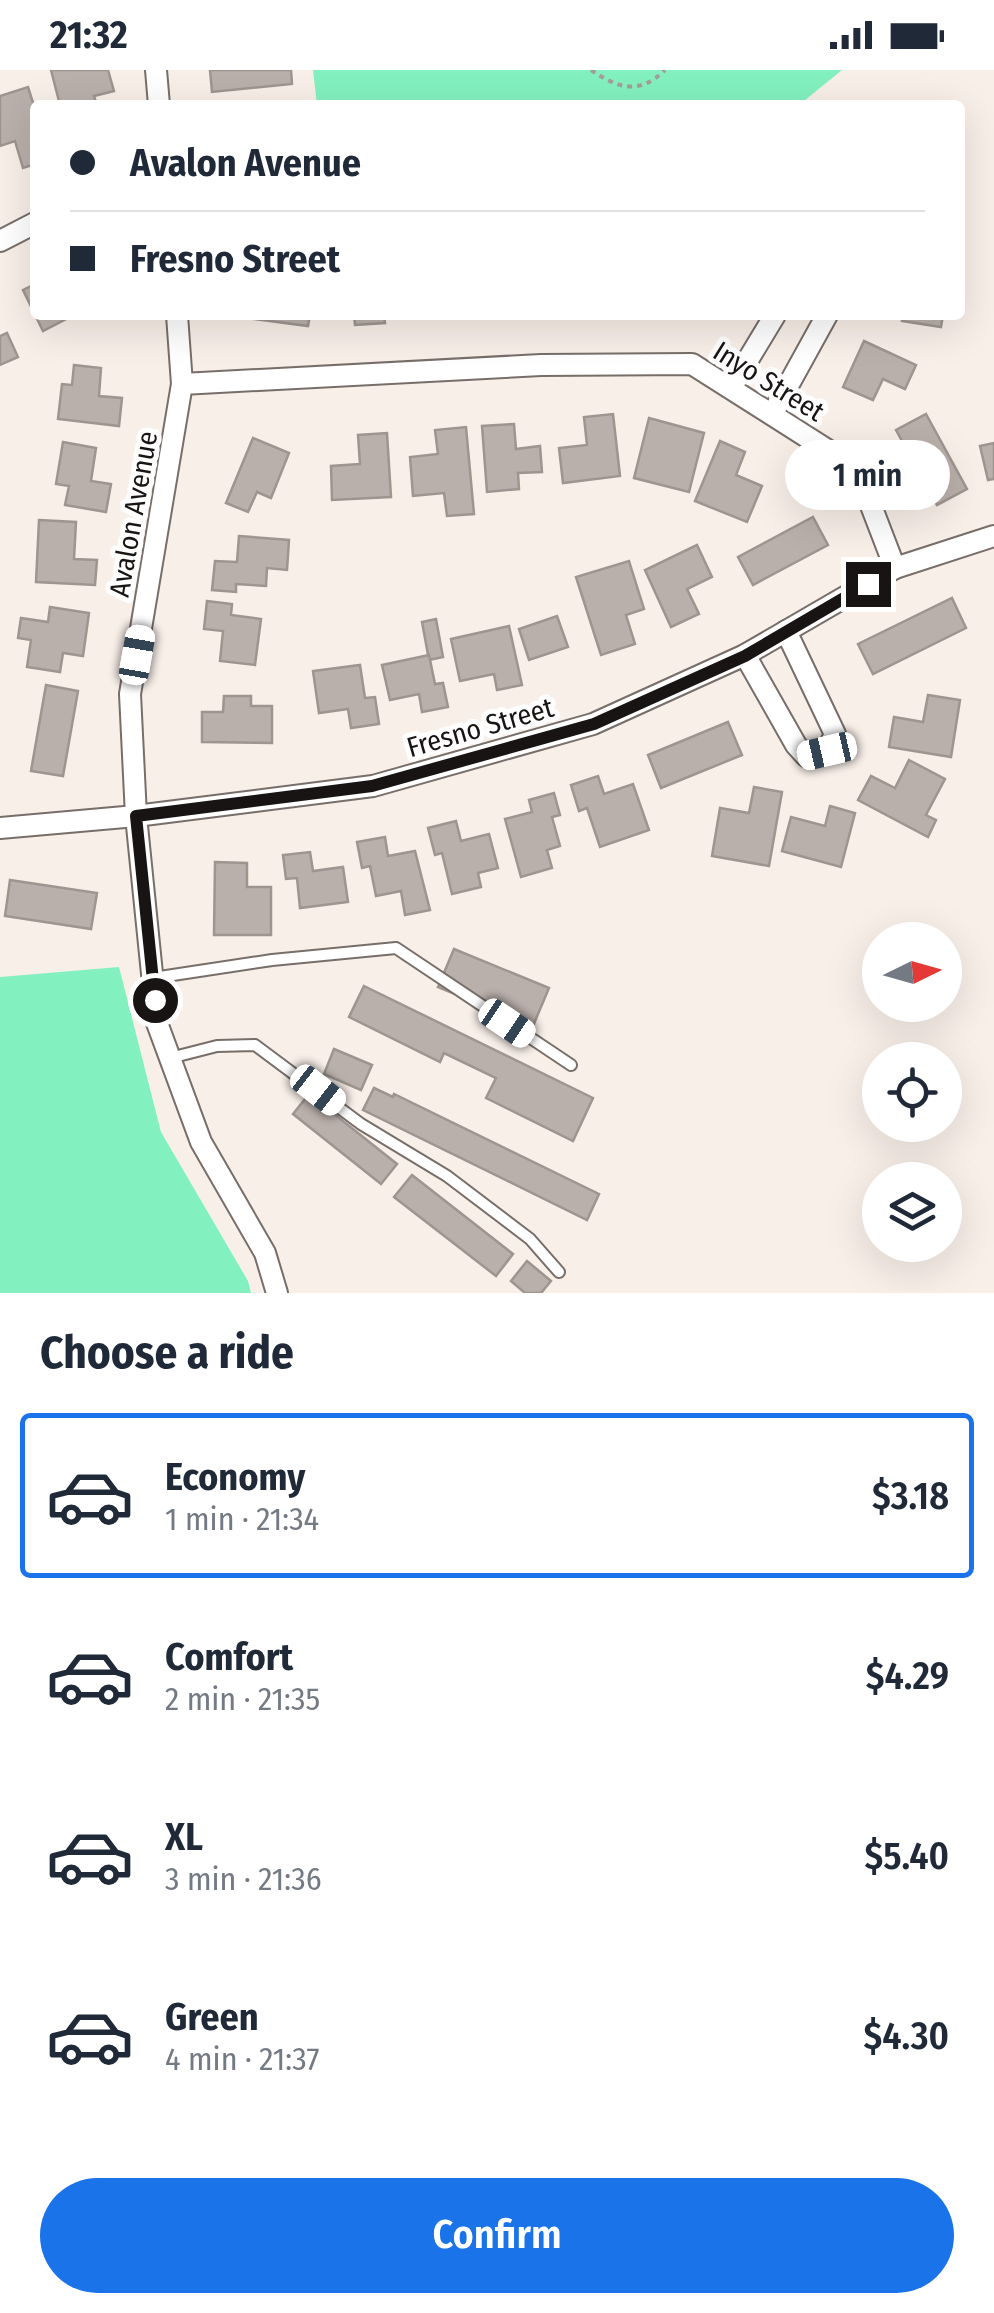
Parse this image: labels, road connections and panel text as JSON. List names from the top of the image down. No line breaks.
{"streets":{"street":["Inyo Street","Avalon Avenue","Fresno Street"]},"crossings":[["Inyo Street","Avalon Avenue"],["Inyo Street","Fresno Street"],["Avalon Avenue","Fresno Street"]],"north":"right","page":{"status":"21:32","banner":["Avalon Avenue","Fresno Street"],"bubble":"1 min","heading":"Choose a ride","list":[{"name":"Economy","note":"1 min · 21:34","value":"$3.18"},{"name":"Comfort","note":"2 min · 21:35","value":"$4.29"},{"name":"XL","note":"3 min · 21:36","value":"$5.40"},{"name":"Green","note":"4 min · 21:37","value":"$4.30"}],"buttons":"Confirm"}}
